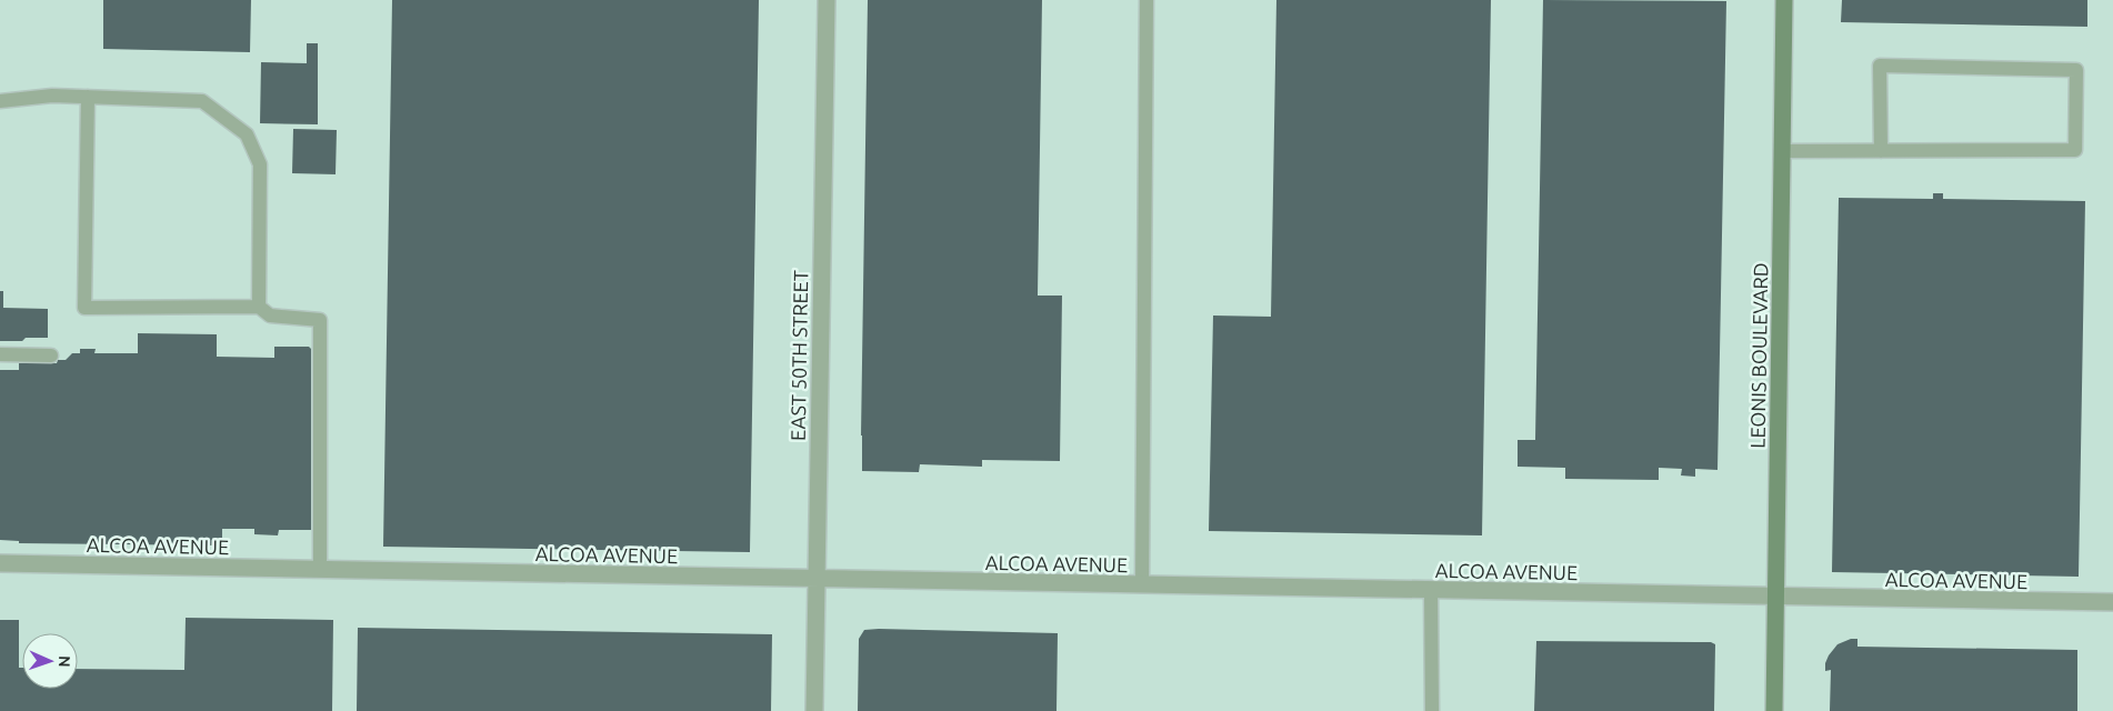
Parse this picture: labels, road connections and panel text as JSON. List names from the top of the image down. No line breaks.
{"streets":{"main road":["LEONIS BOULEVARD"],"street":["EAST 50TH STREET","ALCOA AVENUE"]},"crossings":[["EAST 50TH STREET","ALCOA AVENUE"],["LEONIS BOULEVARD","ALCOA AVENUE"]],"north":"right"}
